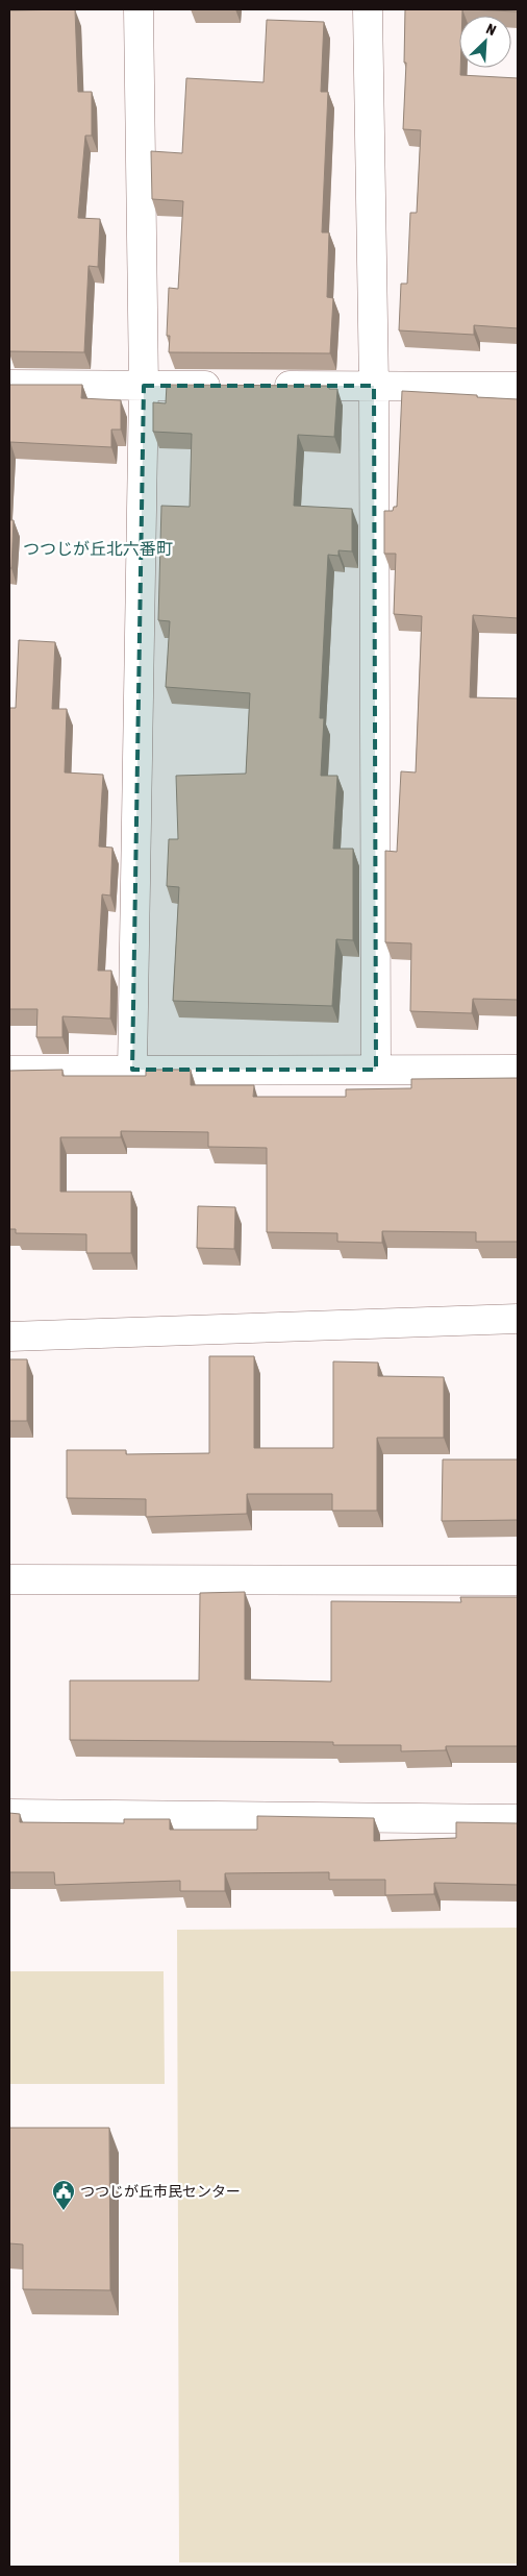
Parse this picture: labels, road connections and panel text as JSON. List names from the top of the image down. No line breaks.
{"districts":["つつじが丘北六番町"],"places":{"public building":["つつじが丘市民センター"]},"north":"top right"}
